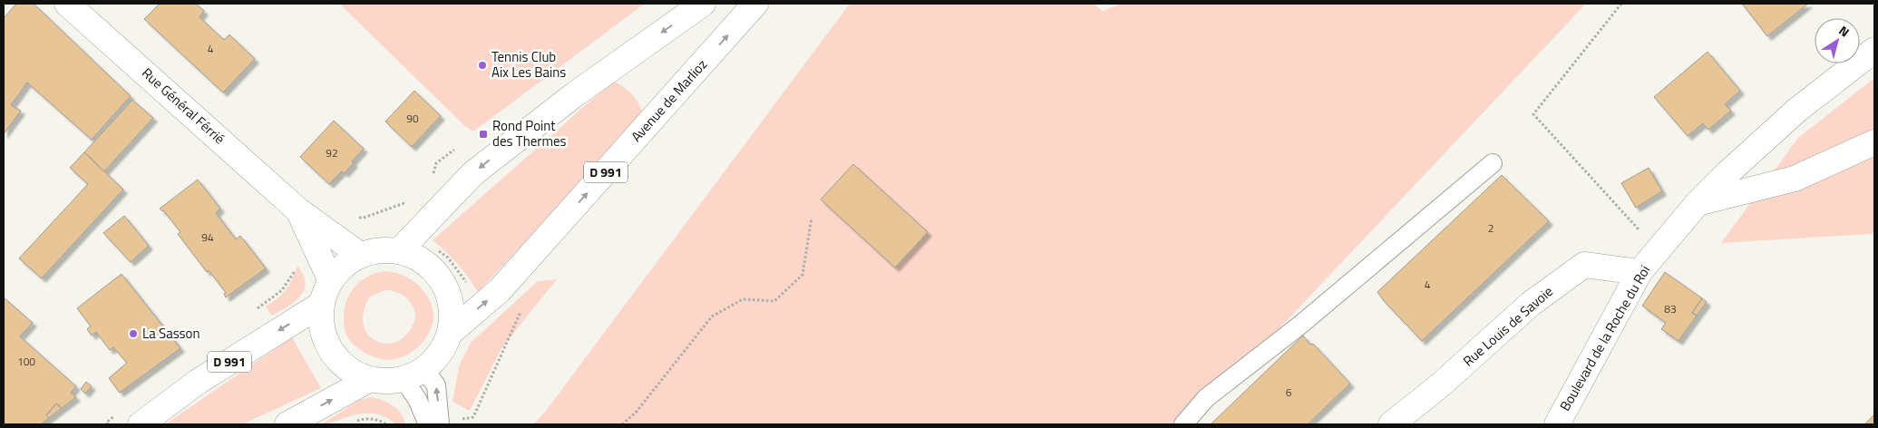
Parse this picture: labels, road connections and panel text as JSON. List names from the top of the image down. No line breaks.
{"streets":{"main road":["Avenue de Marlioz","Rue Général Férrié","D 991","Rue Louis de Savoie","Boulevard de la Roche du Roi"]},"crossings":[["Avenue de Marlioz","Rue Général Férrié"],["Avenue de Marlioz","D 991"],["Rue Général Férrié","D 991"],["Rue Louis de Savoie","Boulevard de la Roche du Roi"]],"places":{"other":["Tennis Club Aix Les Bains","La Sasson"],"transit":["Rond Point des Thermes"]},"house_numbers":["4","90","92","2","94","4","83","100","6"],"north":"top right"}
